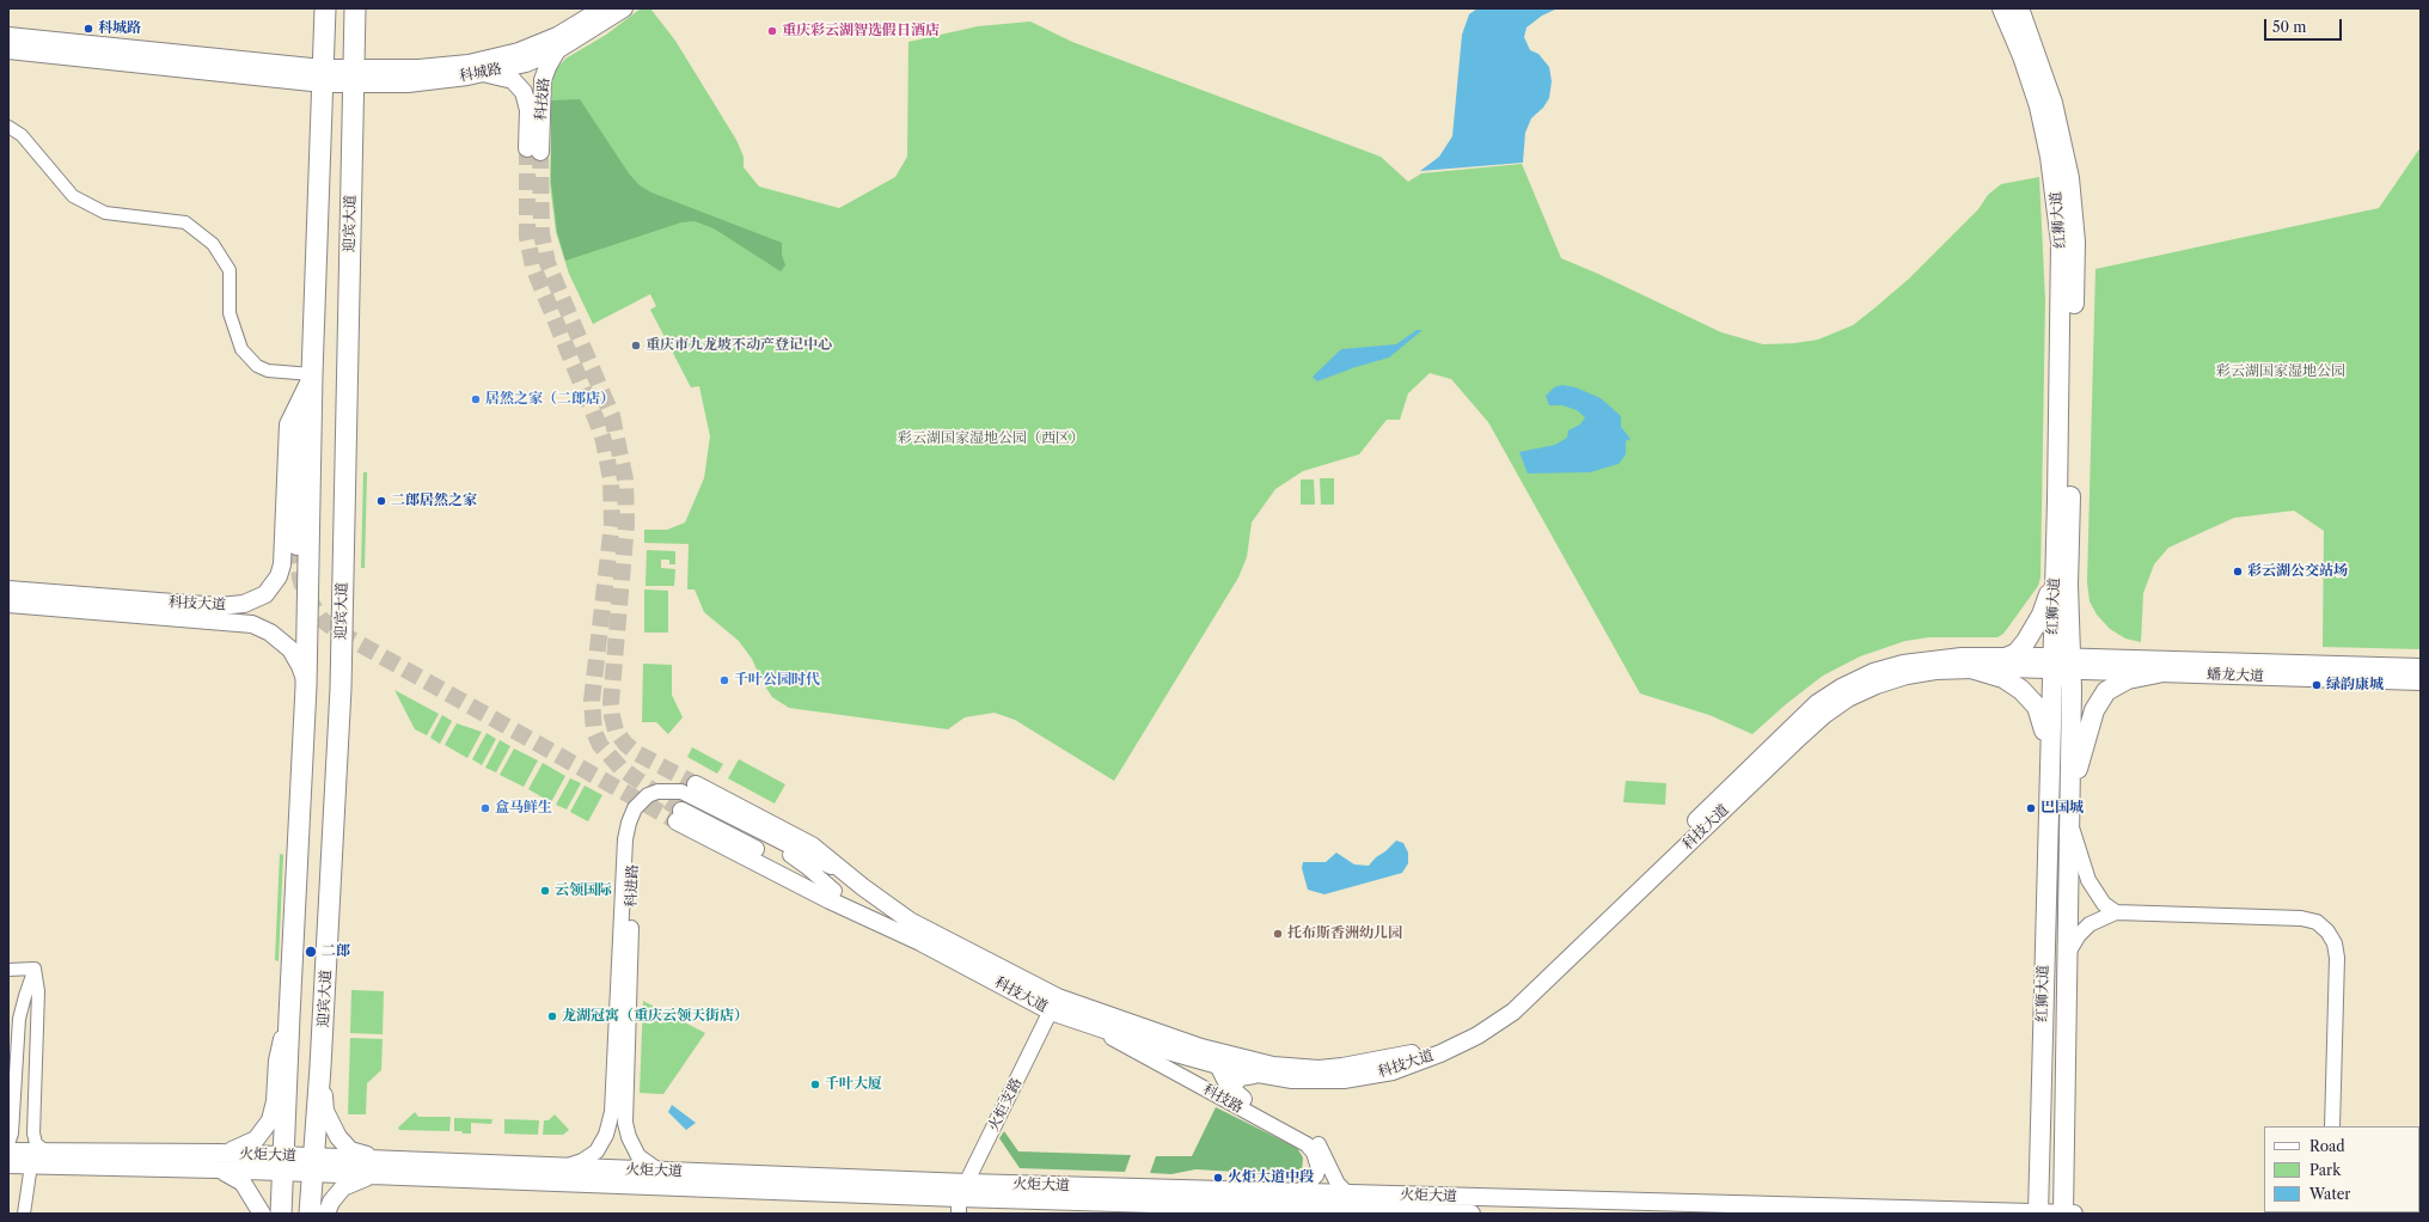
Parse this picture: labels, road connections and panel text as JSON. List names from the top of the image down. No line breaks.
{"streets":{"highway":["迎宾大道"],"main road":["科城路","科技路","红狮大道","科技大道","蟠龙大道","火炬大道"],"street":["科进路","火炬支路"]},"crossings":[["科城路","科技路"],["科城路","迎宾大道"],["科技路","科技大道"],["科技路","火炬大道"],["红狮大道","科技大道"],["红狮大道","蟠龙大道"],["红狮大道","火炬大道"],["迎宾大道","火炬大道"],["科技大道","蟠龙大道"],["科技大道","科进路"],["科技大道","火炬支路"],["科进路","火炬大道"],["火炬支路","火炬大道"]],"parks":["彩云湖国家湿地公园","彩云湖国家湿地公园（西区）"],"places":["科城路","重庆彩云湖智选假日酒店","重庆市九龙坡不动产登记中心","居然之家（二郎店）","二郎居然之家","彩云湖公交站场","千叶公园时代","绿韵康城","盒马鲜生","巴国城","云领国际","托布斯香洲幼儿园","二郎","龙湖冠寓（重庆云领天街店）","千叶大厦","火炬大道中段"],"legend":["Road","Park","Water"],"scale_bar":"50 m"}
